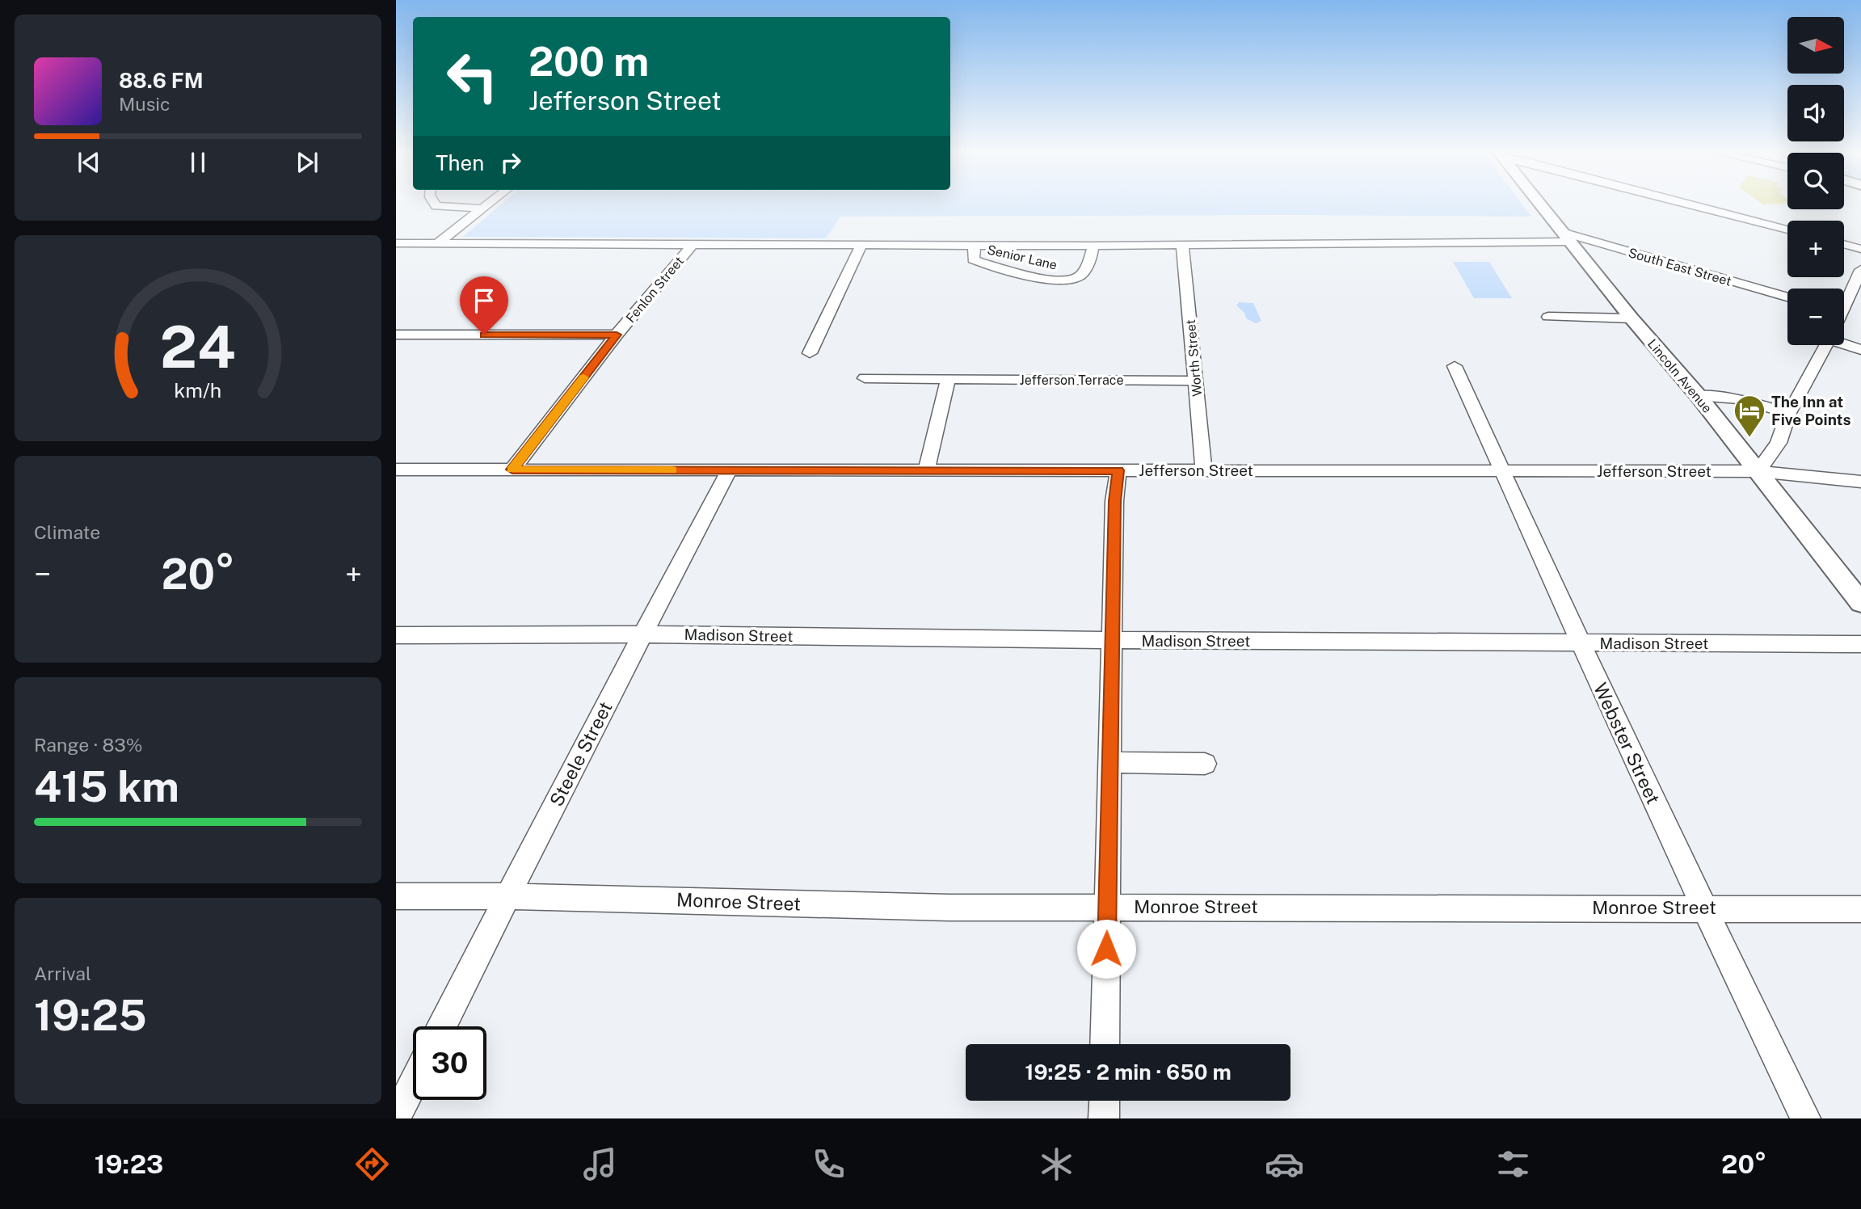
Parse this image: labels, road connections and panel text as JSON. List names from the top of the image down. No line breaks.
{"streets":{"street":["Senior Lane","South East Street","Fenlon Street","Worth Street","Lincoln Avenue","Jefferson Terrace","Jefferson Street","Madison Street","Webster Street","Steele Street","Monroe Street"]},"crossings":[["Senior Lane","South East Street"],["South East Street","Fenlon Street"],["South East Street","Worth Street"],["South East Street","Lincoln Avenue"],["Fenlon Street","Jefferson Street"],["Worth Street","Jefferson Terrace"],["Worth Street","Jefferson Street"],["Lincoln Avenue","Jefferson Street"],["Jefferson Street","Webster Street"],["Jefferson Street","Steele Street"],["Madison Street","Webster Street"],["Madison Street","Steele Street"],["Webster Street","Monroe Street"],["Steele Street","Monroe Street"]],"places":{"hotel":["The Inn at Five Points"]},"north":"right","page":{"map_buttons":["+","−"],"turn":["200 m","Jefferson Street"],"song":["88.6 FM","Music"],"then":"Then","tile":["Climate",["Range · 83%","415 km"],["Arrival","19:25"]],"heat":["−","20°","+"],"limit":"30","trip":"19:25 · 2 min · 650 m","tabs":["19:23","20°"],"gauge":["24","km/h"]}}
